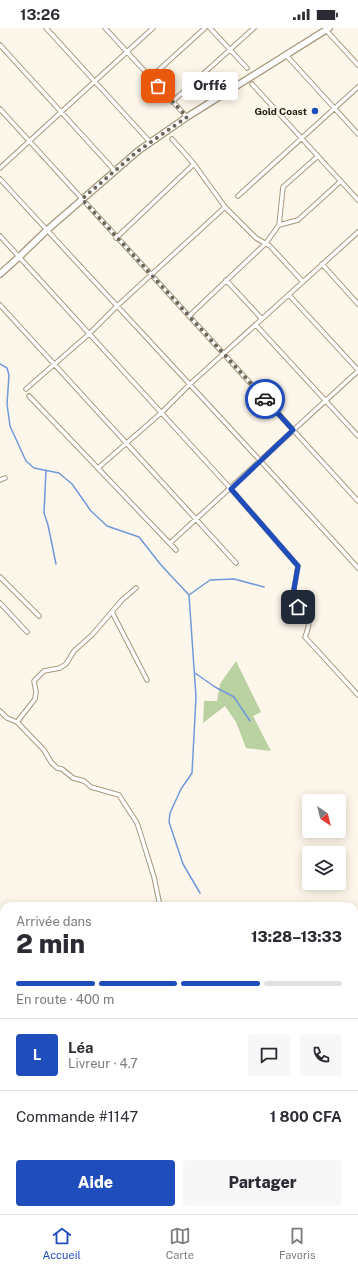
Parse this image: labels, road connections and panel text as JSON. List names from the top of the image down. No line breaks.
{"places":["Orffé","Gold Coast"],"north":"bottom right","page":{"status":"13:26","bubble":"Orffé","heading":["2 min","Arrivée dans","13:28–13:33"],"panel":["Léa","Livreur · 4.7","Commande #1147","1 800 CFA"],"bar":"En route · 400 m","round":"L","buttons":["Aide","Partager"],"tabs":["Accueil","Carte","Favoris"]}}
